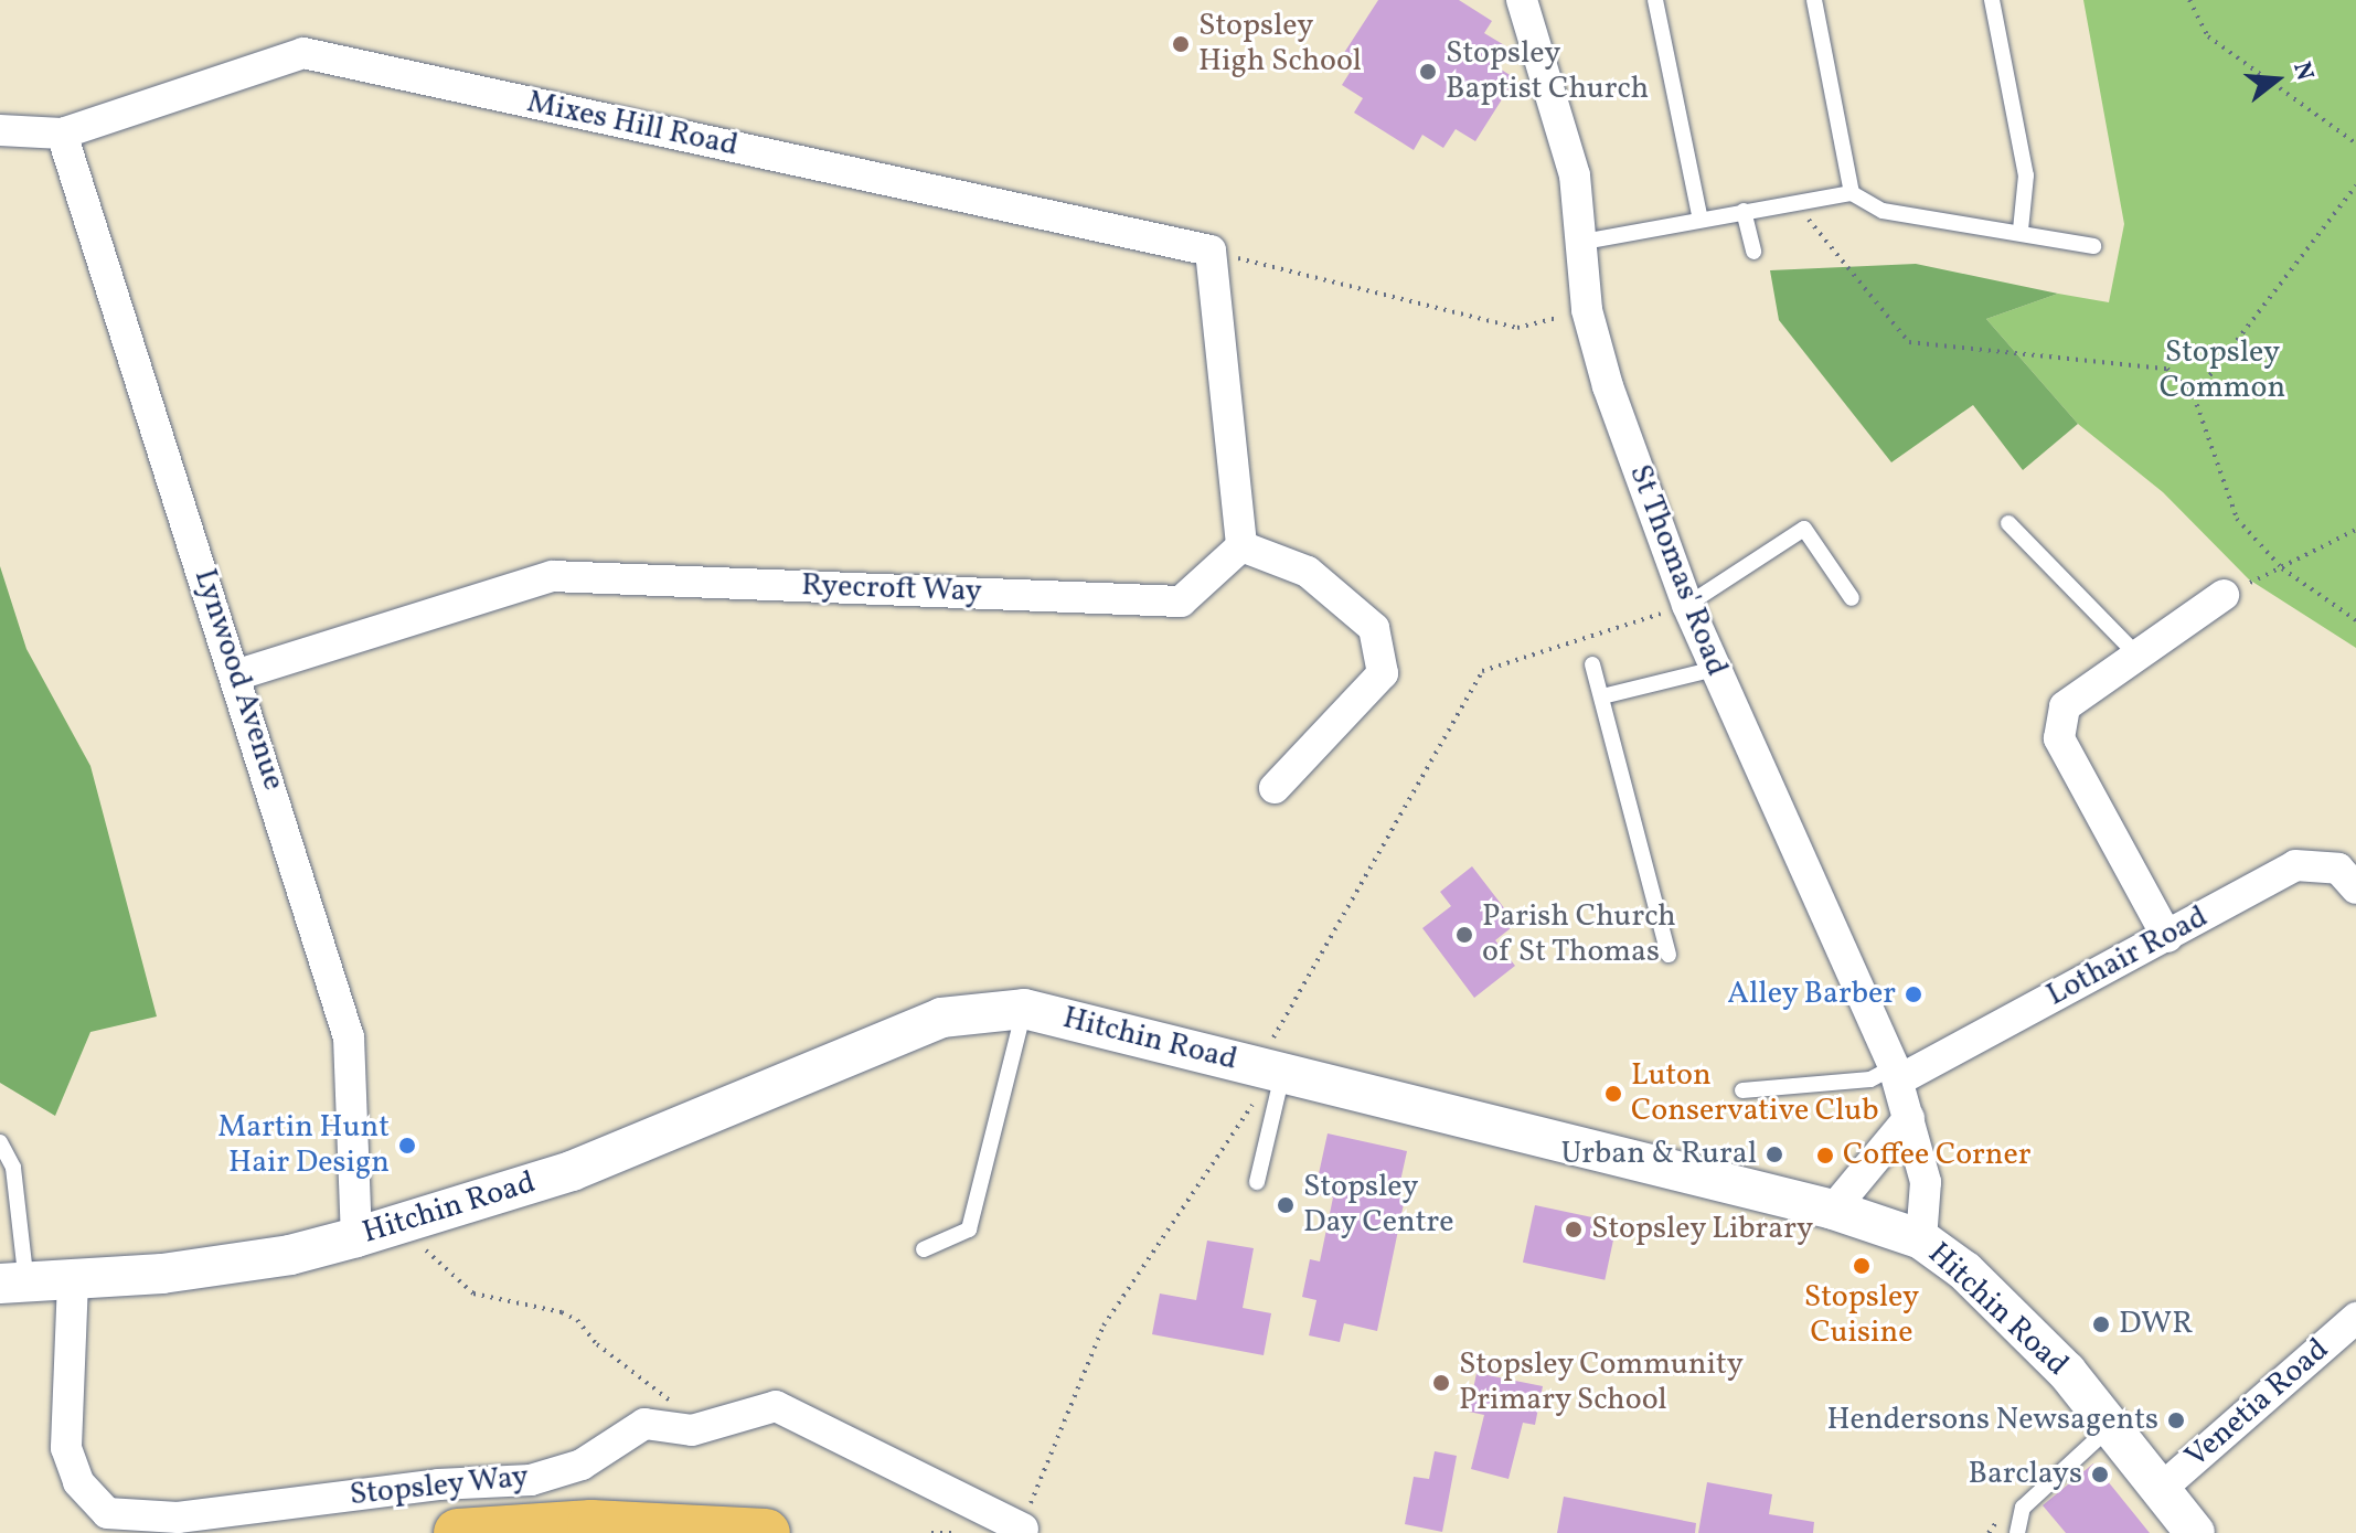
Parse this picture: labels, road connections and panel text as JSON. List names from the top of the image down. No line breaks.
{"streets":{"main road":["Stopsley Way"],"street":["Mixes Hill Road","St Thomas' Road","Ryecroft Way","Lynwood Avenue","Lothair Road","Hitchin Road","Venetia Road"]},"crossings":[["Mixes Hill Road","Lynwood Avenue"],["St Thomas' Road","Lothair Road"],["St Thomas' Road","Hitchin Road"],["Ryecroft Way","Lynwood Avenue"],["Lynwood Avenue","Hitchin Road"],["Hitchin Road","Venetia Road"],["Hitchin Road","Stopsley Way"]],"parks":["Stopsley Common"],"places":["Stopsley High School","Stopsley Baptist Church","Parish Church of St Thomas","Alley Barber","Luton Conservative Club","Martin Hunt Hair Design","Urban & Rural","Coffee Corner","Stopsley Day Centre","Stopsley Library","Stopsley Cuisine","DWR","Stopsley Community Primary School","Hendersons Newsagents","Barclays"],"north":"right"}
